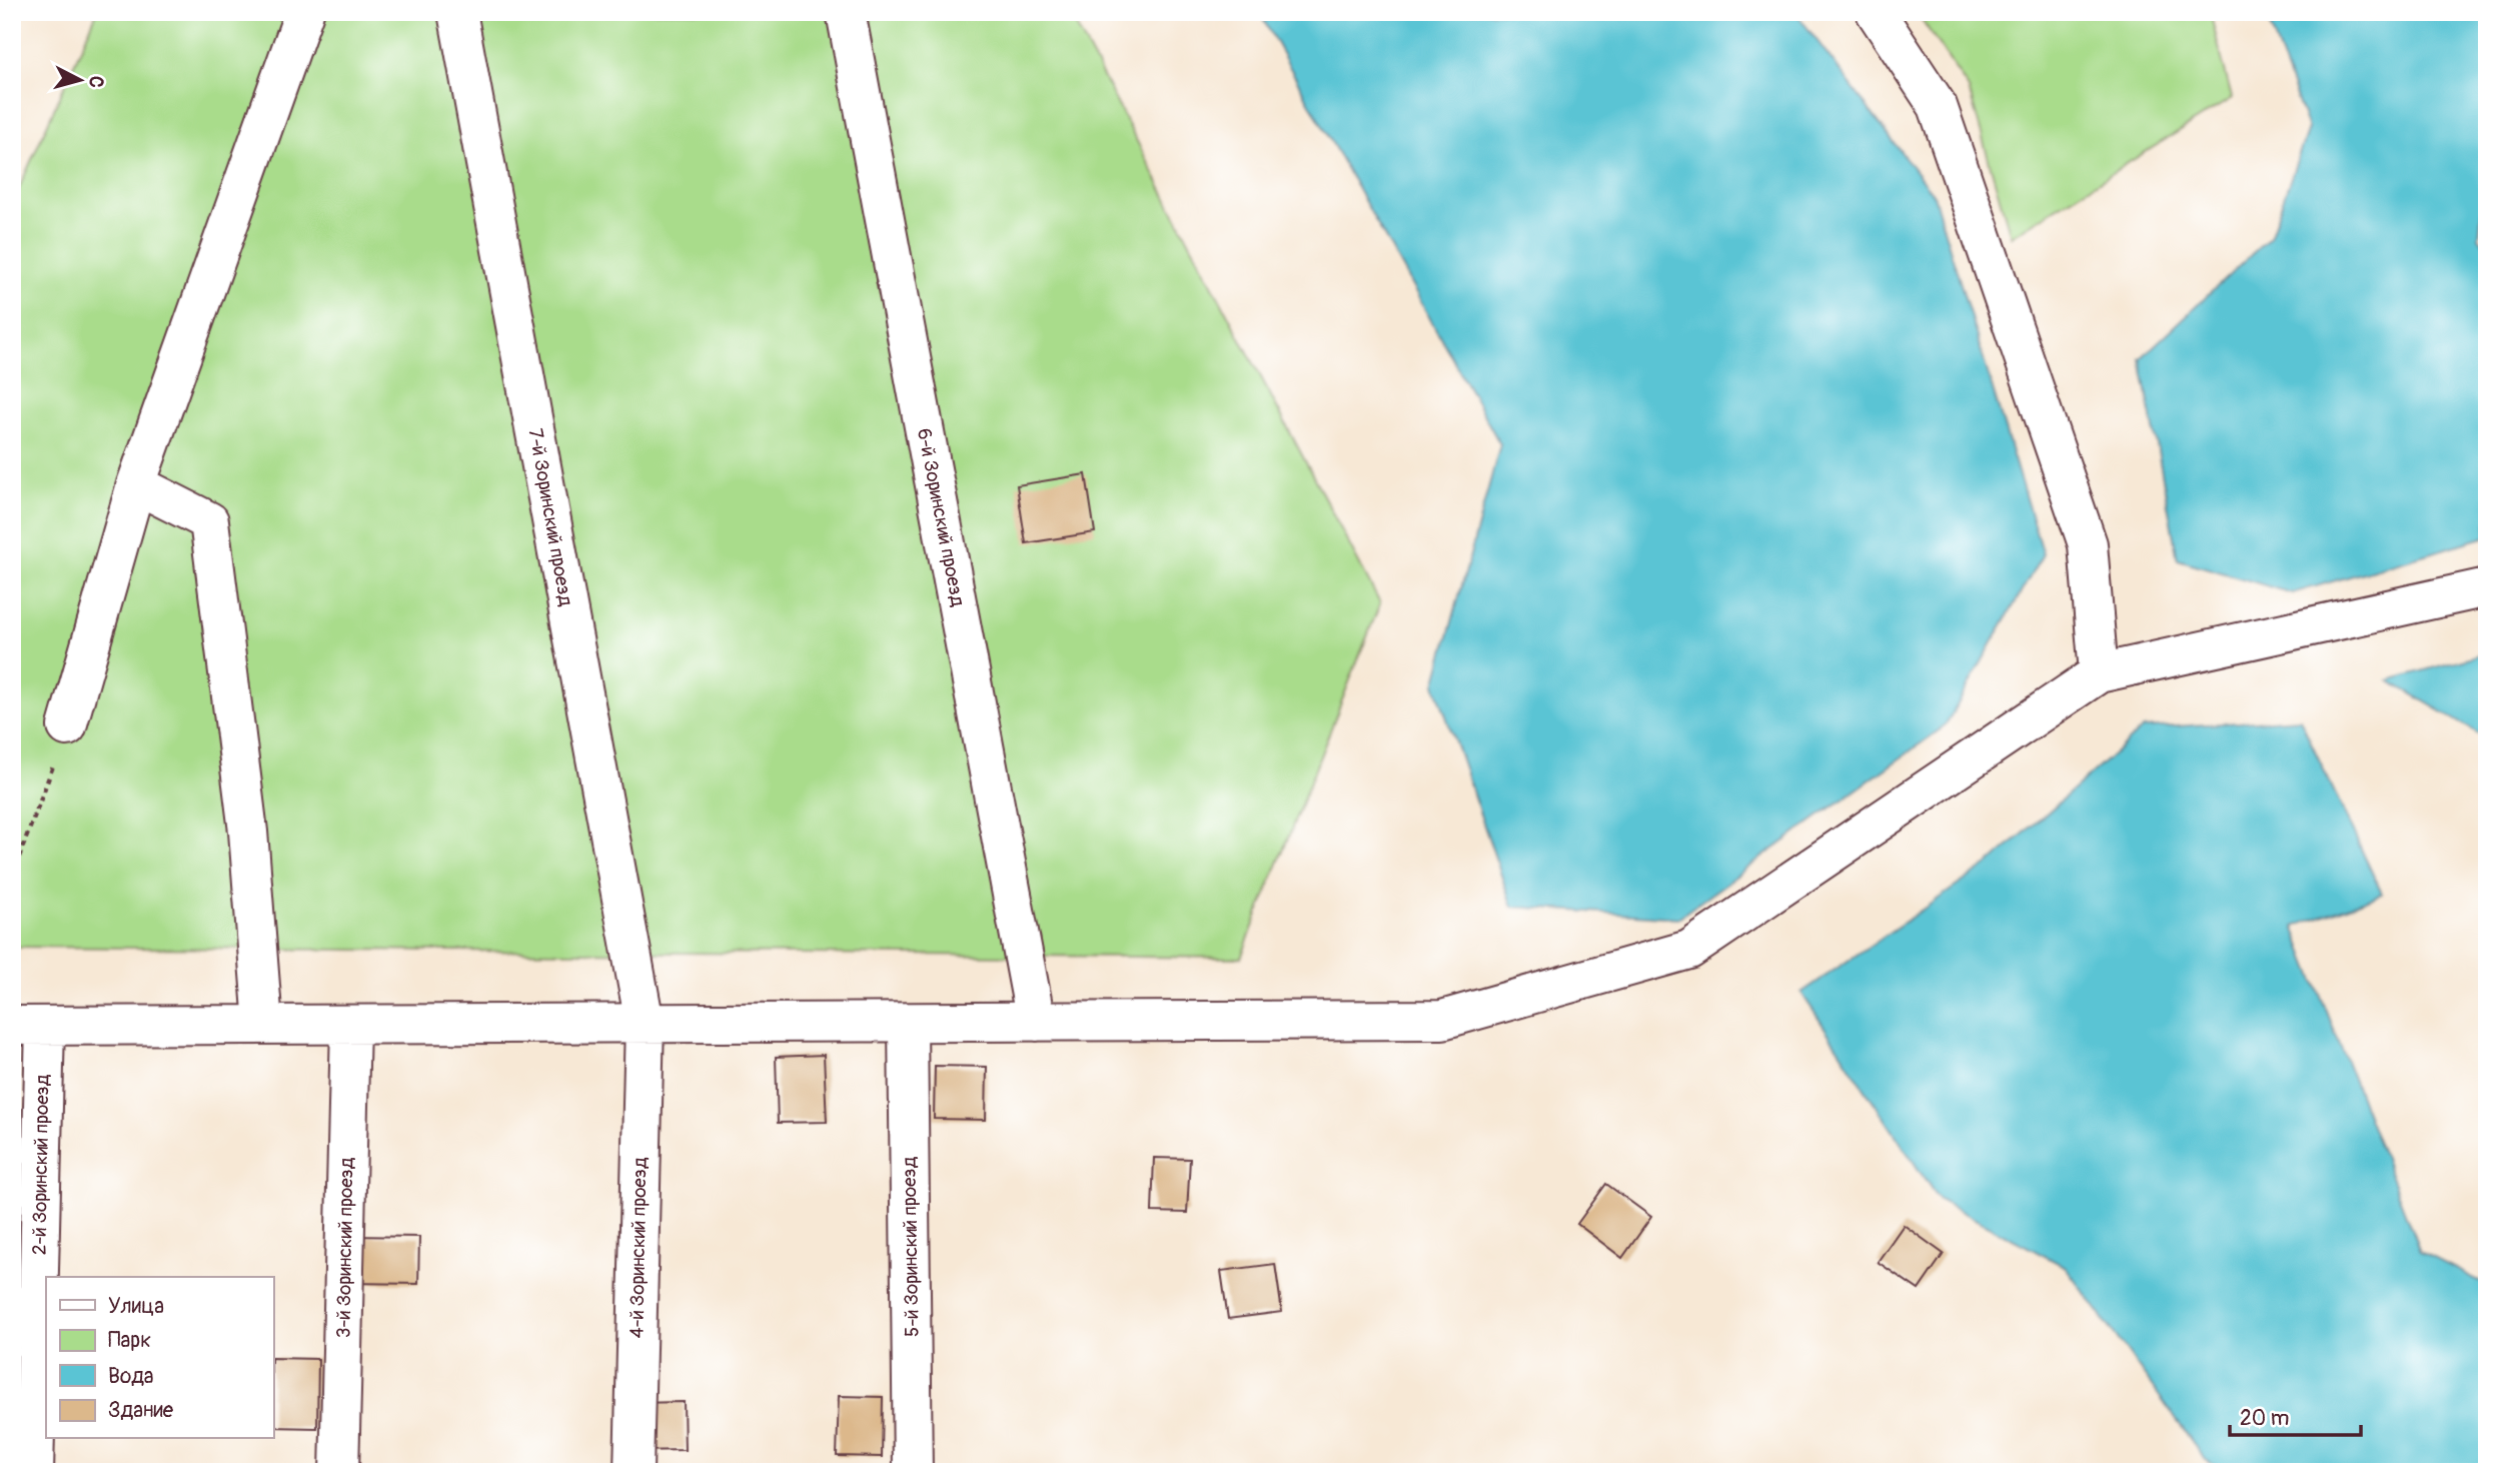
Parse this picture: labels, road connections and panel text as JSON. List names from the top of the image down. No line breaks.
{"streets":{"street":["7-й Зоринский проезд","6-й Зоринский проезд","2-й Зоринский проезд","5-й Зоринский проезд","3-й Зоринский проезд","4-й Зоринский проезд"]},"crossings":[["7-й Зоринский проезд","4-й Зоринский проезд"]],"legend":["Улица","Парк","Вода","Здание"],"scale_bar":"20 m","north":"right"}
